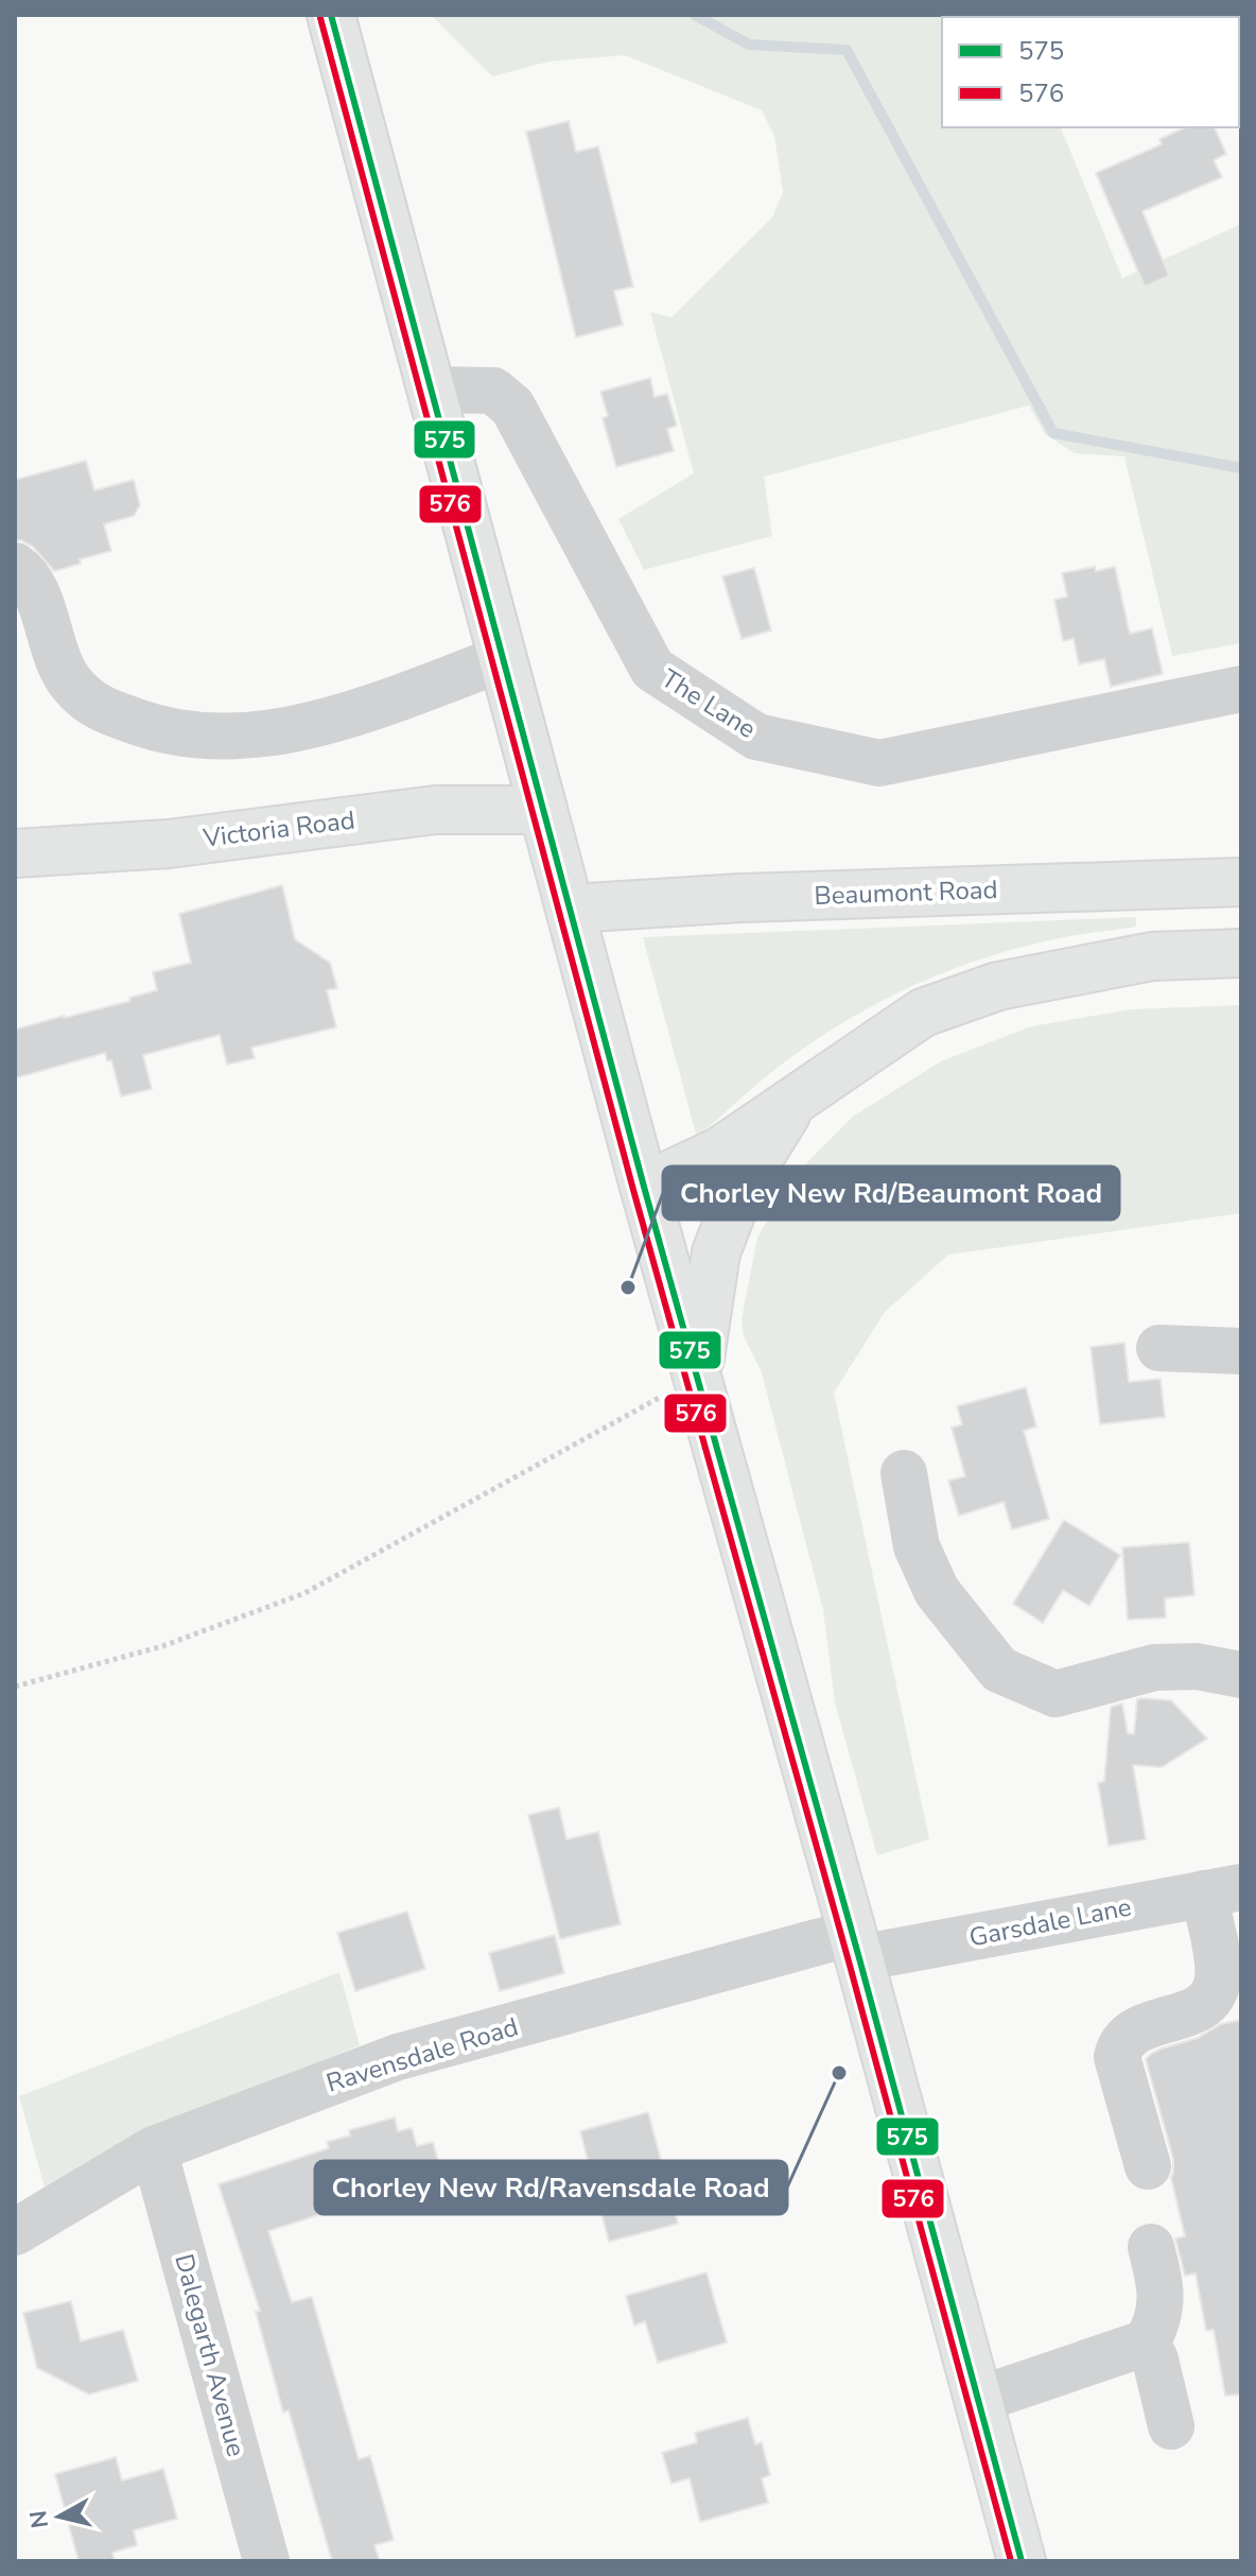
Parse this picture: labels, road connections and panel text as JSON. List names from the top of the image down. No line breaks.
{"streets":{"main road":["Victoria Road","Beaumont Road"],"street":["The Lane","Garsdale Lane","Ravensdale Road","Dalegarth Avenue"]},"crossings":[["Garsdale Lane","Ravensdale Road"],["Ravensdale Road","Dalegarth Avenue"]],"places":["Chorley New Rd/Beaumont Road","Chorley New Rd/Ravensdale Road"],"lines":["transit line 575","transit line 576"],"legend":["575","576"],"north":"left"}
